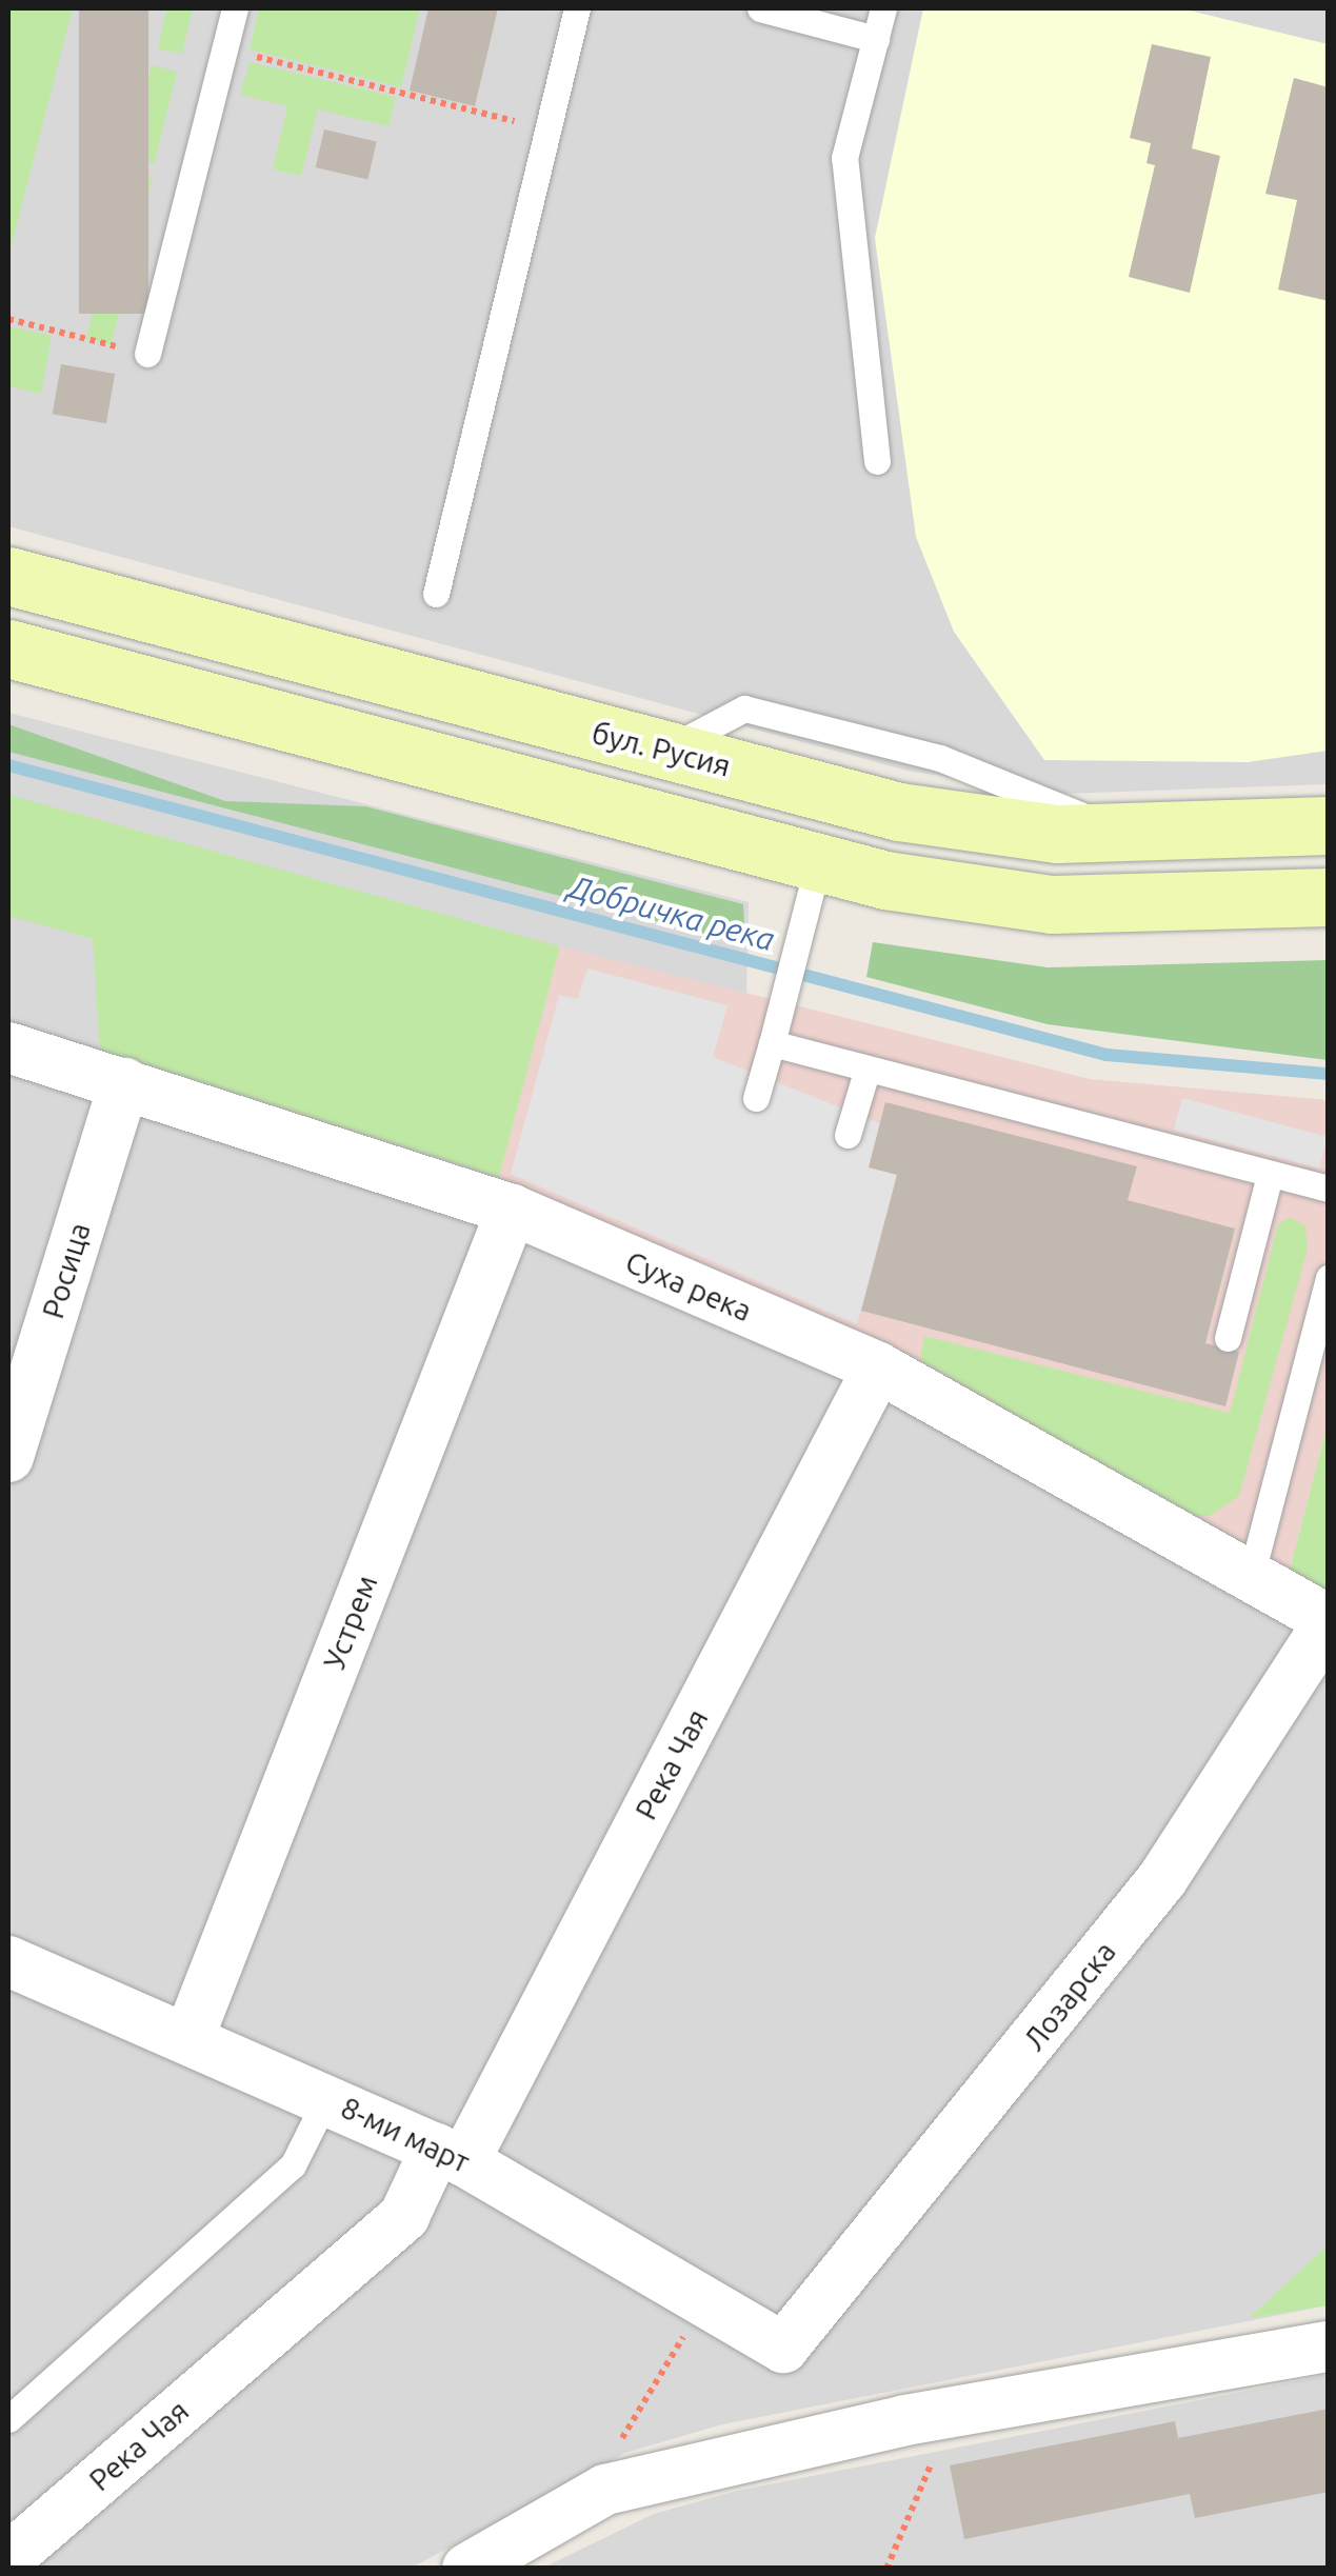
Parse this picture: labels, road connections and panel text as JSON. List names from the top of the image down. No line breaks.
{"streets":{"main road":["бул. Русия"],"street":["Росица","Суха река","Устрем","Река Чая","Лозарска","8-ми март"]},"crossings":[["Росица","Суха река"],["Суха река","Устрем"],["Суха река","Река Чая"],["Суха река","Лозарска"],["Устрем","8-ми март"],["Река Чая","8-ми март"],["Лозарска","8-ми март"]],"water":["Добричка река"]}
